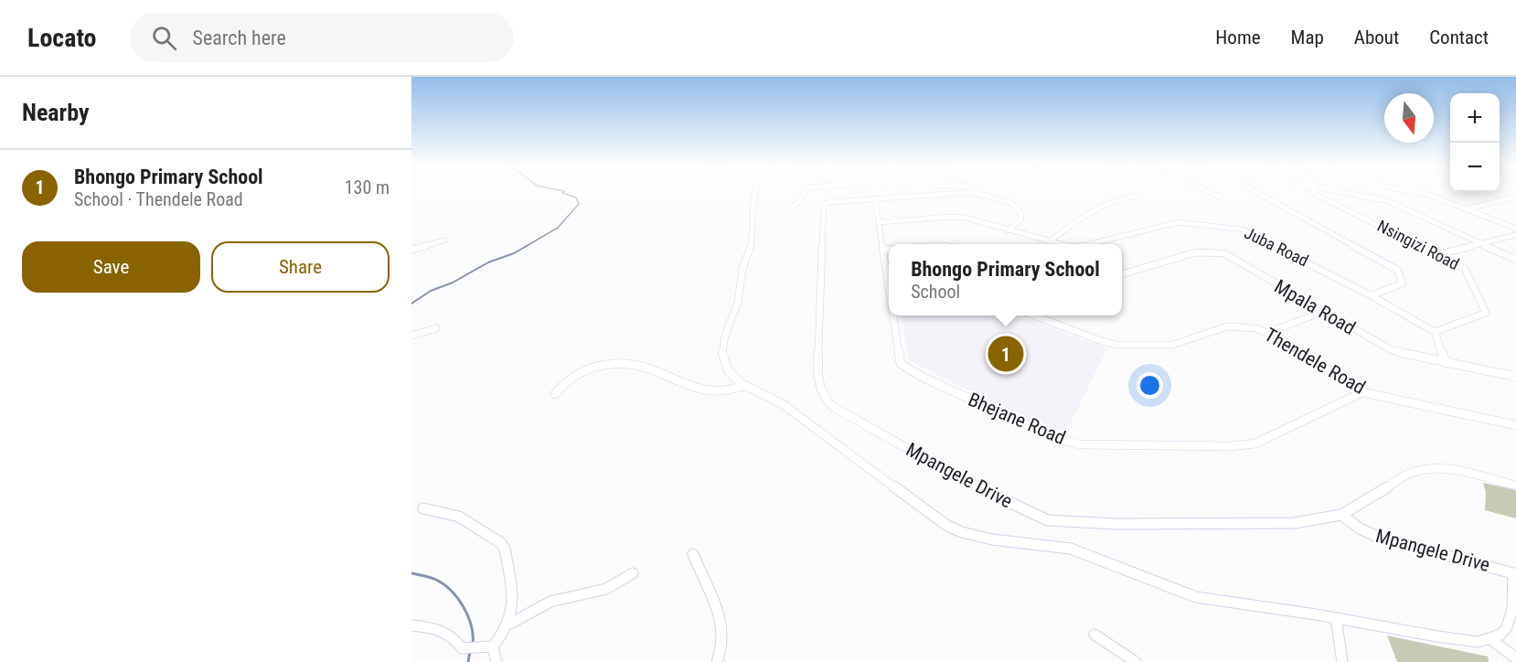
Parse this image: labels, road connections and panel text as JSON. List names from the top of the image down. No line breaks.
{"streets":{"street":["Nsingizi Road","Juba Road","Mpala Road","Thendele Road","Bhejane Road","Mpangele Drive"]},"crossings":[["Nsingizi Road","Juba Road"],["Juba Road","Bhejane Road"],["Juba Road","Mpangele Drive"],["Thendele Road","Bhejane Road"],["Bhejane Road","Mpangele Drive"]],"north":"bottom","page":{"header":"Locato","search":"Search here","nav":["Home","Map","About","Contact"],"heading":"Nearby","map_buttons":["+","−"],"list":[{"mark":"1","name":"Bhongo Primary School","note":"School · Thendele Road","value":"130 m"}],"buttons":["Save","Share"],"popup":["Bhongo Primary School","School"],"pins":"1"}}
